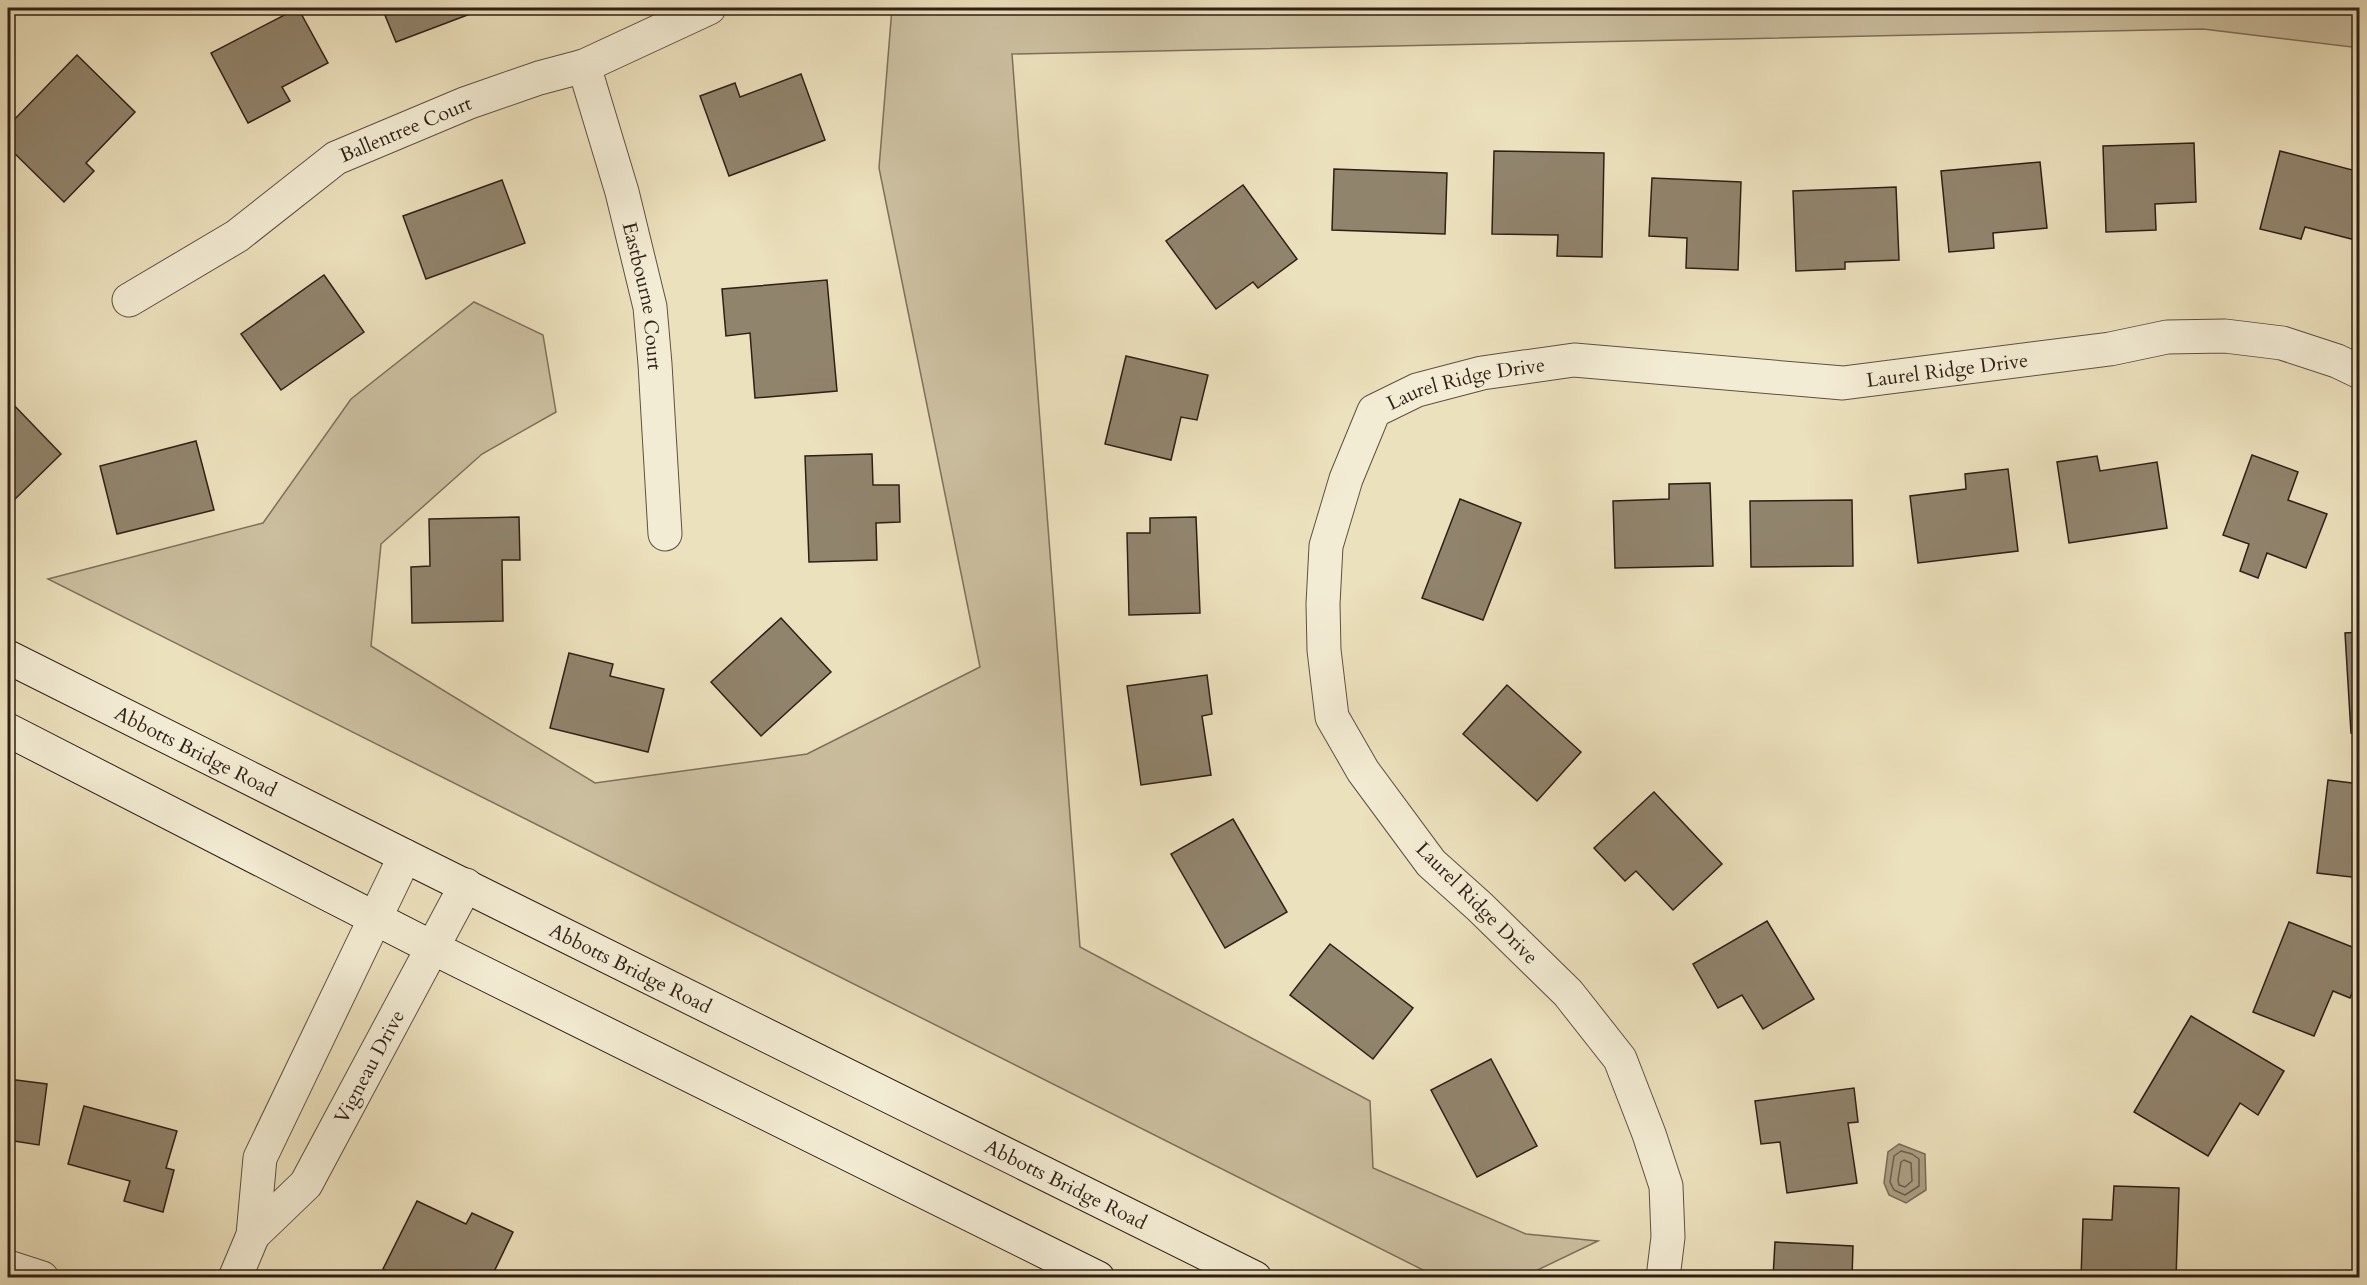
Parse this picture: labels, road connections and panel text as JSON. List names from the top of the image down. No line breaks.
{"streets":{"street":["Ballentree Court","Eastbourne Court","Laurel Ridge Drive","Abbotts Bridge Road","Vigneau Drive"]},"crossings":[["Ballentree Court","Eastbourne Court"],["Abbotts Bridge Road","Vigneau Drive"]]}
